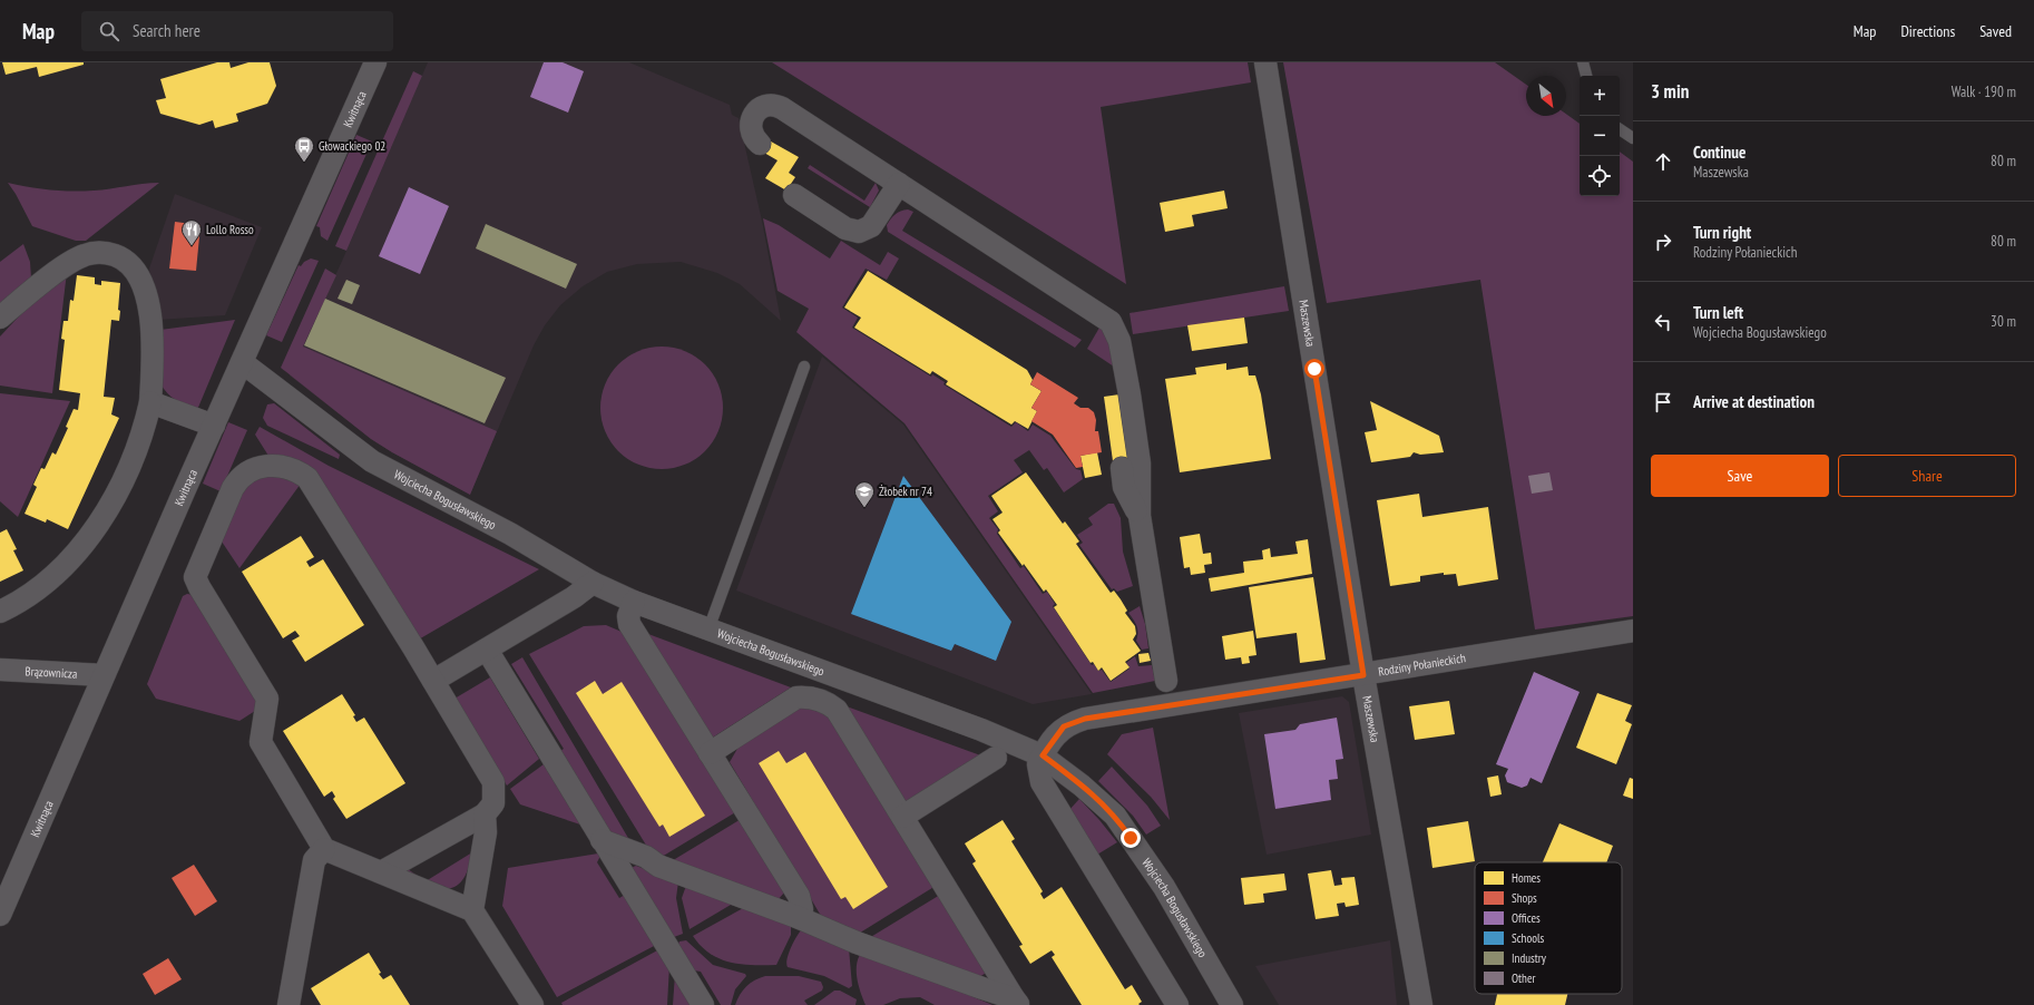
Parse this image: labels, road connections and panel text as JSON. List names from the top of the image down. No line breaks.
{"streets":{"street":["Kwitnąca","Maszewska","Wojciecha Bogusławskiego","Rodziny Połanieckich","Brązownicza"]},"crossings":[["Kwitnąca","Wojciecha Bogusławskiego"],["Kwitnąca","Brązownicza"],["Maszewska","Rodziny Połanieckich"],["Wojciecha Bogusławskiego","Rodziny Połanieckich"]],"places":{"bus stop":["Głowackiego 02"],"restaurant":["Lollo Rosso"],"school or university":["Żłobek nr 74"]},"legend":["Homes","Shops","Offices","Schools","Industry","Other"],"north":"bottom right","page":{"header":"Map","search":"Search here","nav":["Map","Directions","Saved"],"heading":["3 min","Walk · 190 m"],"map_buttons":["+","−"],"list":[["Continue","Maszewska","80 m"],["Turn right","Rodziny Połanieckich","80 m"],["Turn left","Wojciecha Bogusławskiego","30 m"],"Arrive at destination"],"buttons":["Save","Share"]}}
